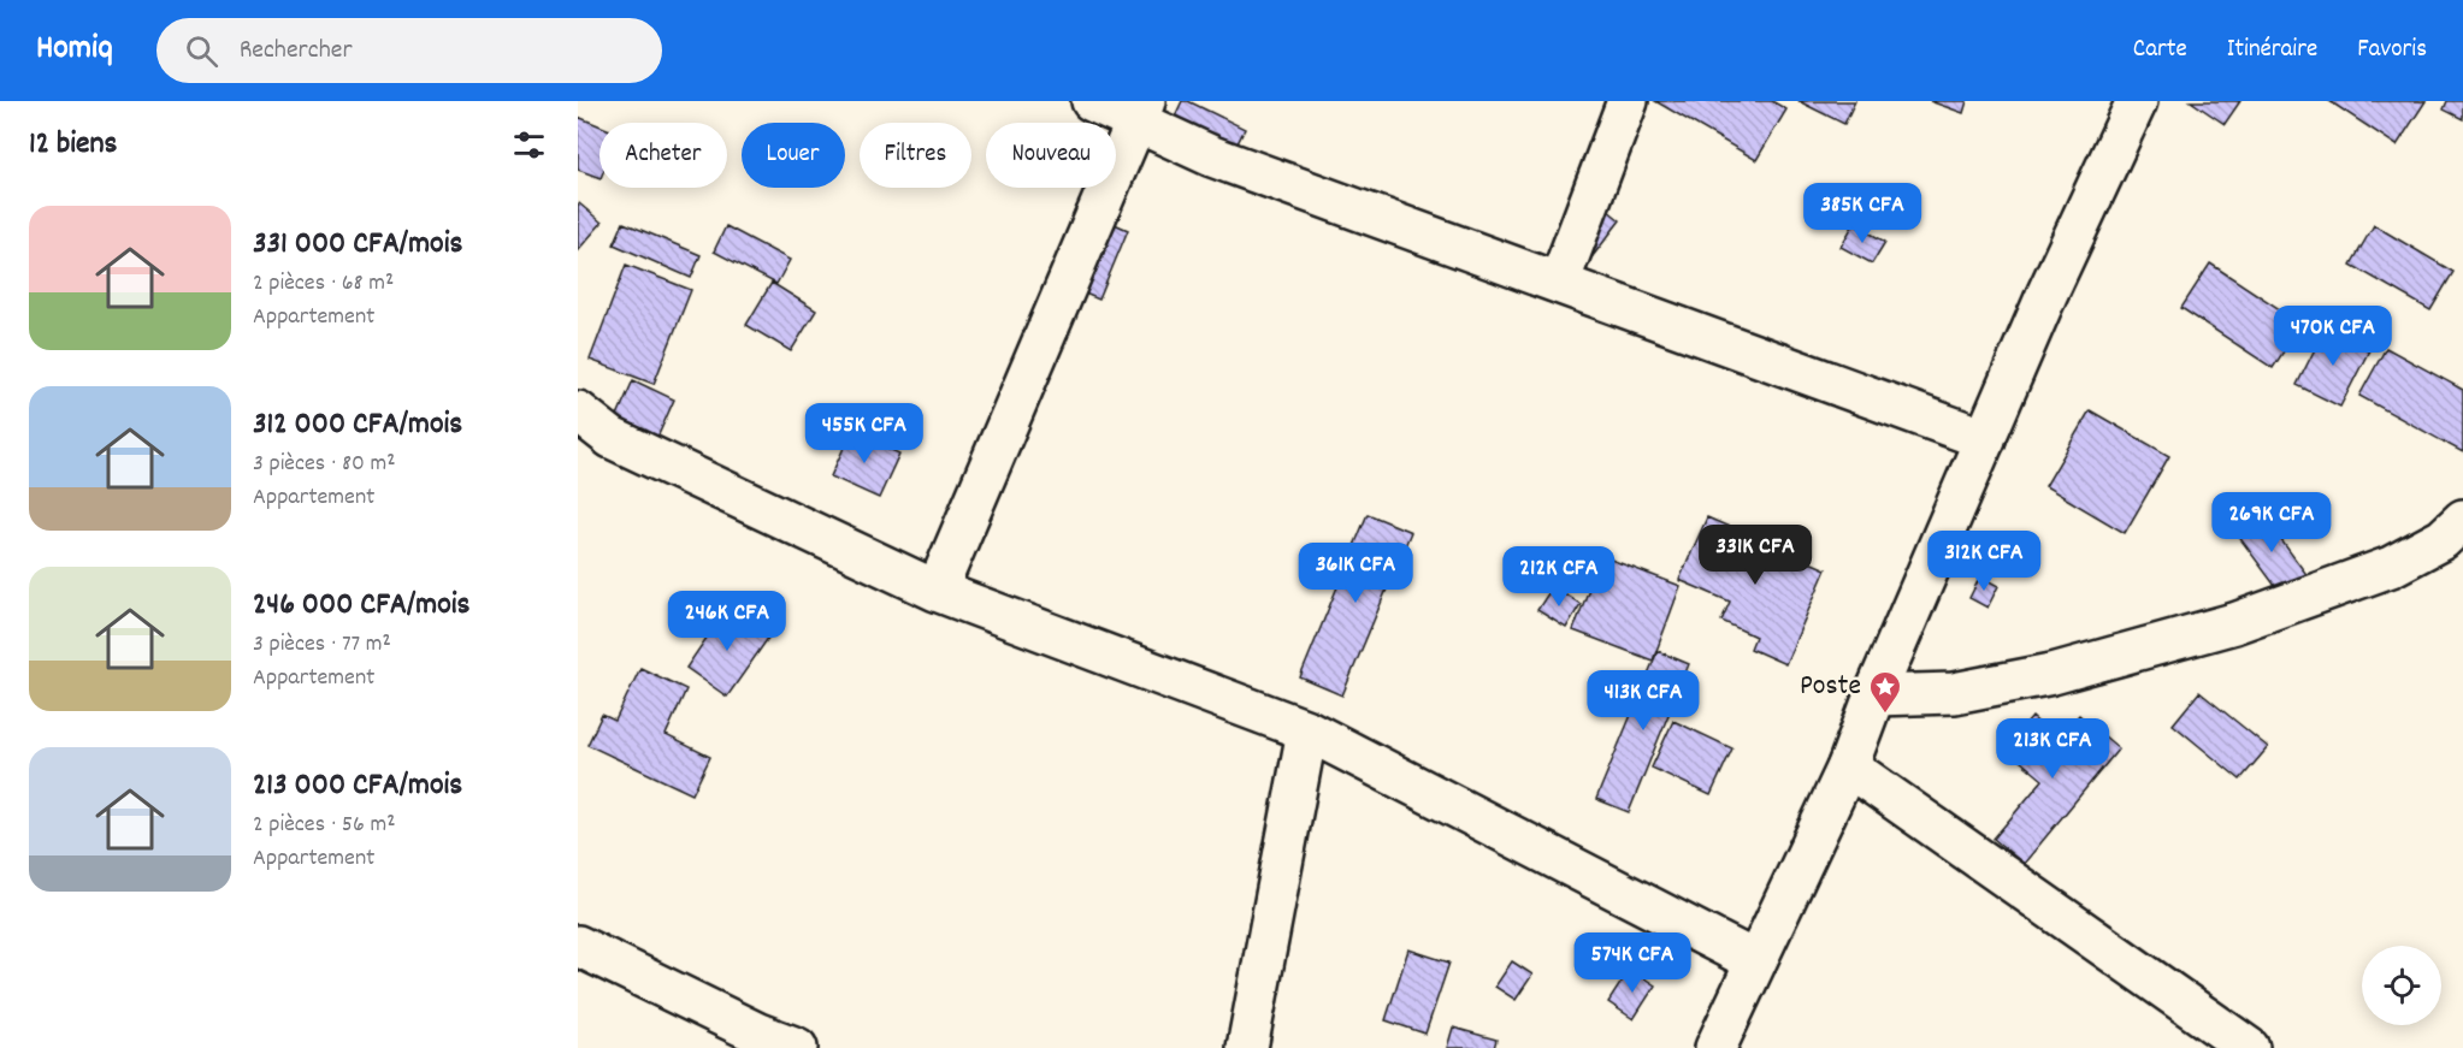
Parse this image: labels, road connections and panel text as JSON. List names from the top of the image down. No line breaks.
{"places":{"place":["Poste"]},"page":{"header":"Homiq","search":"Rechercher","nav":["Carte","Itinéraire","Favoris"],"heading":"12 biens","chip":["Acheter","Louer","Filtres","Nouveau"],"price":["385K CFA","470K CFA","455K CFA","269K CFA","331K CFA","312K CFA","361K CFA","212K CFA","246K CFA","413K CFA","213K CFA","574K CFA"],"list":[{"name":"331 000 CFA/mois","note":"2 pièces · 68 m² · Appartement"},{"name":"312 000 CFA/mois","note":"3 pièces · 80 m² · Appartement"},{"name":"246 000 CFA/mois","note":"3 pièces · 77 m² · Appartement"},{"name":"213 000 CFA/mois","note":"2 pièces · 56 m² · Appartement"}]}}
